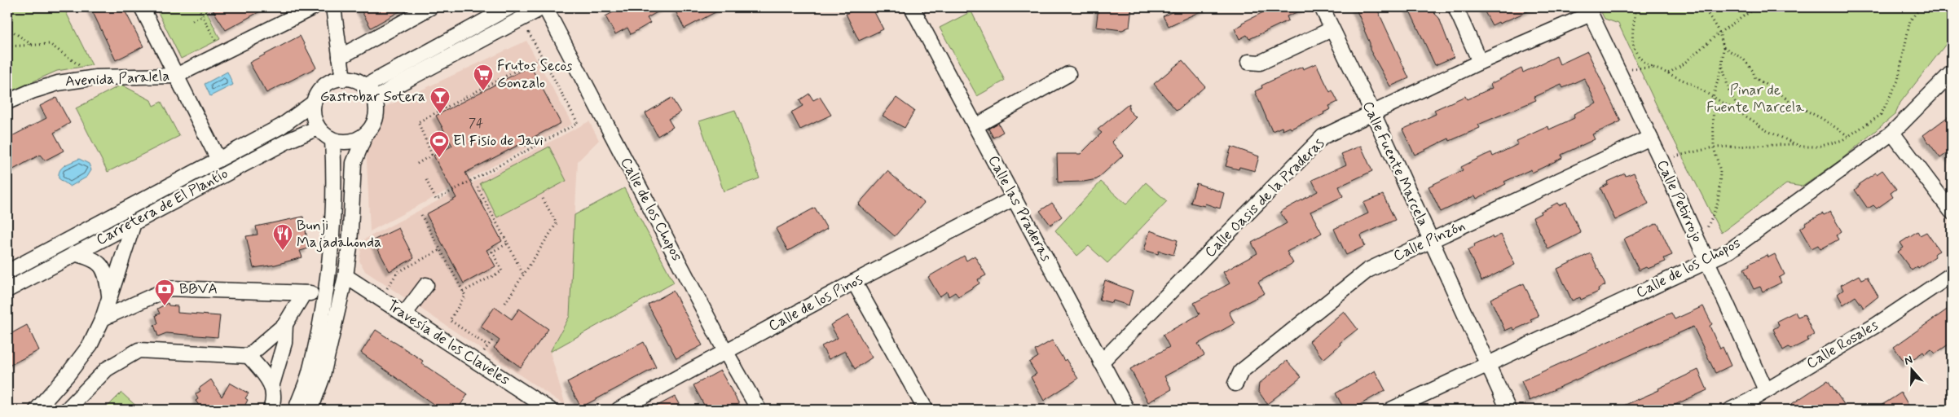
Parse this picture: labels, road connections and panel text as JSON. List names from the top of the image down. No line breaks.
{"streets":{"street":["Avenida Paralela","Calle Fuente Marcela","Calle Oasis de la Praderas","Calle Petirrojo","Carretera de El Plantío","Calle las Praderas","Calle de los Chopos","Calle Pinzón","Calle de los Pinos","Travesía de los Claveles","Calle Rosales"]},"crossings":[["Calle Fuente Marcela","Calle Oasis de la Praderas"],["Calle Fuente Marcela","Calle de los Chopos"],["Calle Fuente Marcela","Calle Pinzón"],["Calle Oasis de la Praderas","Calle Petirrojo"],["Calle Oasis de la Praderas","Calle las Praderas"],["Calle Petirrojo","Calle de los Chopos"],["Calle Petirrojo","Calle Pinzón"],["Calle Petirrojo","Calle Rosales"],["Calle las Praderas","Calle de los Pinos"],["Calle de los Chopos","Calle de los Pinos"]],"parks":["Pinar de Fuente Marcela"],"places":{"supermarket":["Frutos Secos Gonzalo"],"bar":["Gastrobar Sotera"],"sports":["El Fisio de Javi"],"restaurant":["Bunji Majadahonda"],"bank":["BBVA"]},"house_numbers":["74"],"north":"top"}
